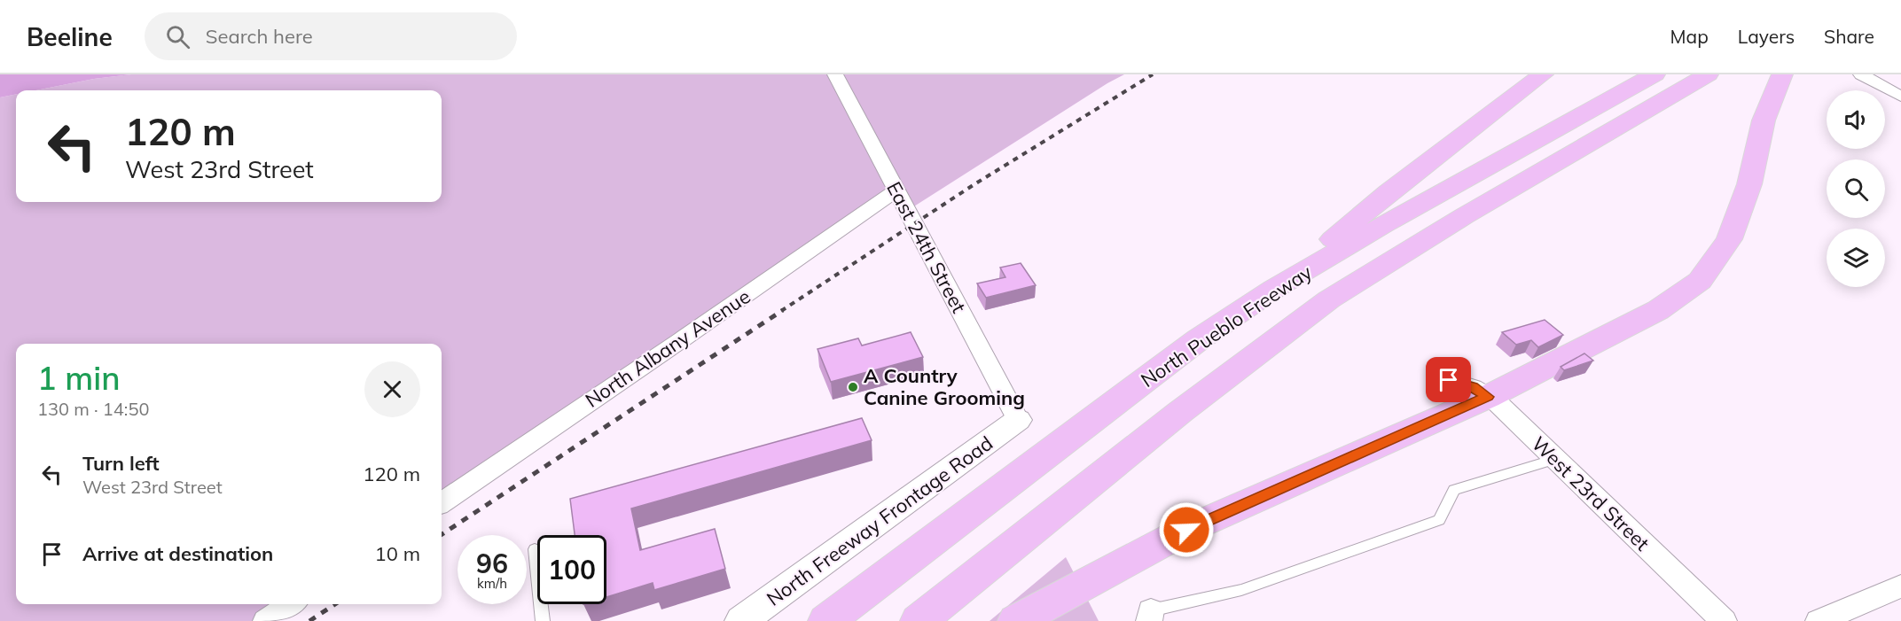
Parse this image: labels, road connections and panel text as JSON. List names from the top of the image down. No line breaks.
{"streets":{"highway":["North Pueblo Freeway"],"street":["East 24th Street","North Albany Avenue","West 23rd Street","North Freeway Frontage Road"]},"crossings":[["East 24th Street","North Albany Avenue"],["East 24th Street","North Freeway Frontage Road"]],"places":["A Country Canine Grooming"],"page":{"header":"Beeline","search":"Search here","nav":["Map","Layers","Share"],"turn":["120 m","West 23rd Street"],"heading":["1 min","130 m · 14:50"],"list":[{"name":"Turn left","note":"West 23rd Street","value":"120 m"},{"name":"Arrive at destination","value":"10 m"}],"speed":"96 km/h","limit":"100"}}
